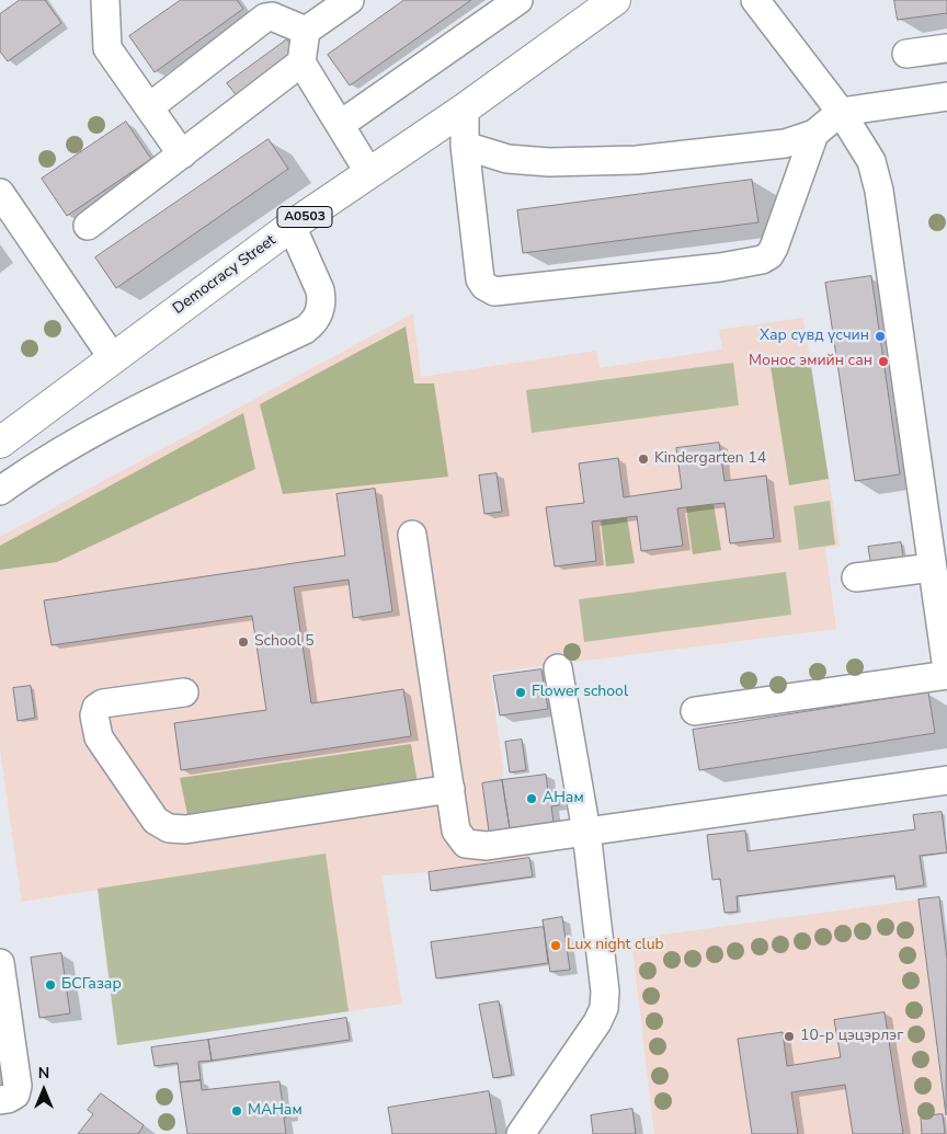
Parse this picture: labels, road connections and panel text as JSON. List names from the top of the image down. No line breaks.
{"streets":{"main road":["A0503","Democracy Street"]},"places":["Хар сувд үсчин","Монос эмийн сан","Kindergarten 14","School 5","Flower school","АНам","Lux night club","БСГазар","10-р цэцэрлэг","МАНам"],"north":"top"}
